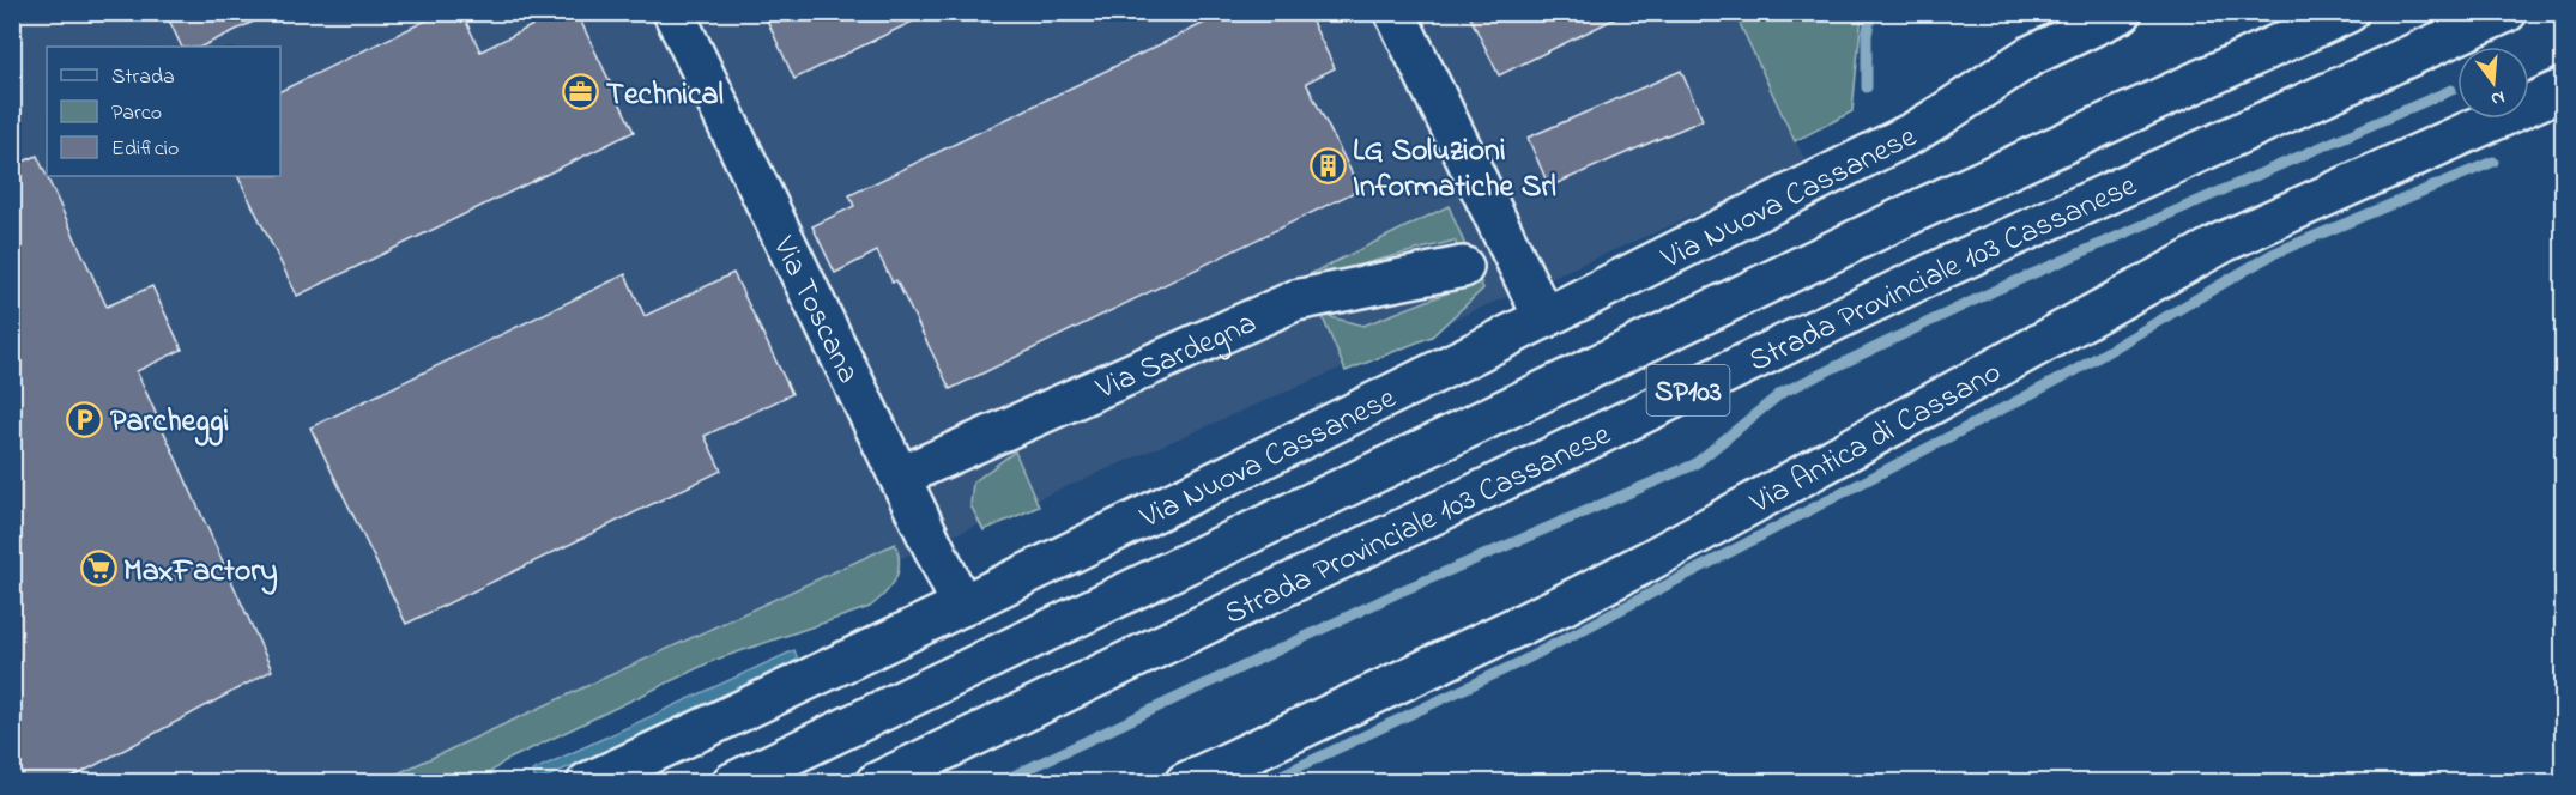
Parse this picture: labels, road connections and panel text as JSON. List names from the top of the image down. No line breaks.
{"streets":{"main road":["Via Nuova Cassanese","Strada Provinciale 103 Cassanese","Via Toscana","Via Sardegna","SP103","Via Antica di Cassano"]},"crossings":[["Via Nuova Cassanese","Via Toscana"],["Via Toscana","Via Sardegna"]],"places":{"office":["Technical"],"building":["LG Soluzioni Informatiche Srl"],"parking":["Parcheggi"],"supermarket":["MaxFactory"]},"legend":["Strada","Parco","Edificio"],"north":"bottom"}
